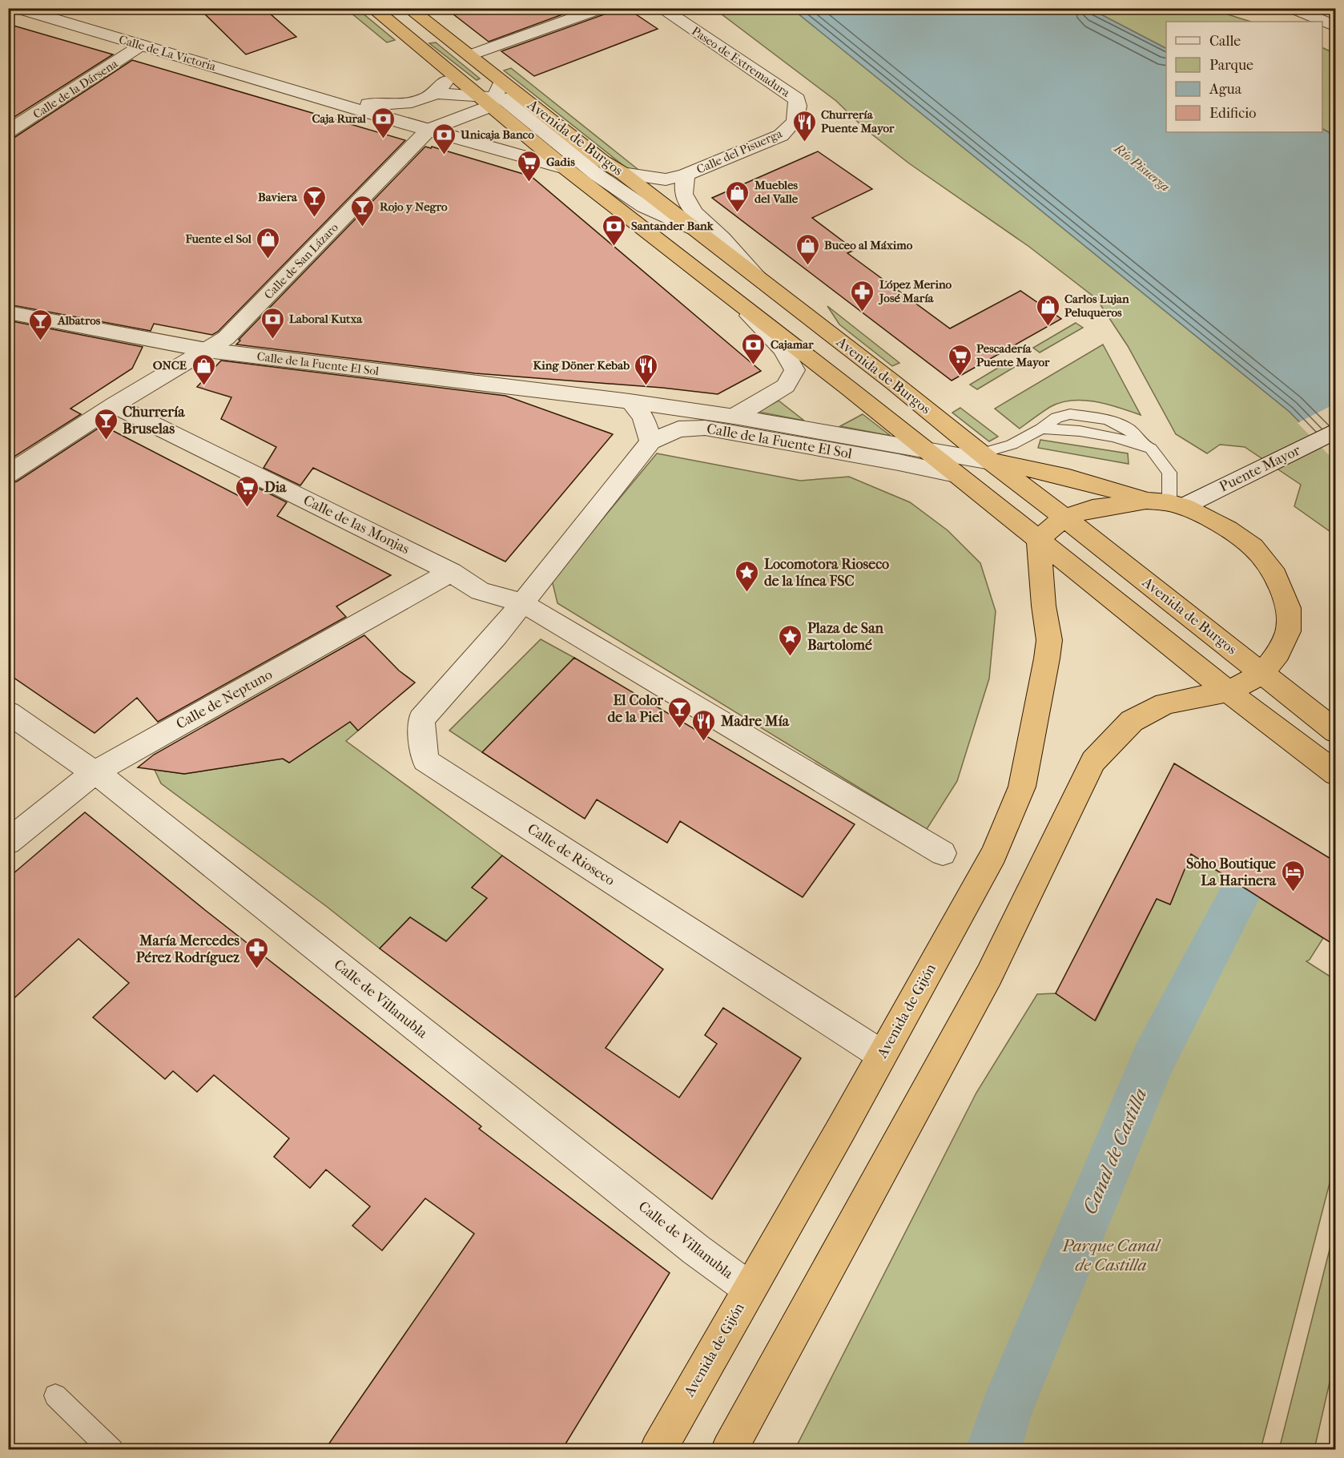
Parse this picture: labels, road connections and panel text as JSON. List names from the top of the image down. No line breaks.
{"streets":{"highway":["Avenida de Burgos","Avenida de Gijón"],"street":["Calle de La Victoria","Paseo de Extremadura","Calle de la Dársena","Calle del Pisuerga","Calle de San Lázaro","Calle de la Fuente El Sol","Puente Mayor","Calle de las Monjas","Calle de Neptuno","Calle de Rioseco","Calle de Villanubla"]},"crossings":[["Calle de La Victoria","Calle de la Dársena"],["Calle de La Victoria","Avenida de Burgos"],["Calle de La Victoria","Calle de San Lázaro"],["Paseo de Extremadura","Calle del Pisuerga"],["Avenida de Burgos","Calle del Pisuerga"],["Avenida de Burgos","Calle de San Lázaro"],["Avenida de Burgos","Calle de la Fuente El Sol"],["Avenida de Burgos","Avenida de Gijón"],["Calle de San Lázaro","Calle de la Fuente El Sol"],["Calle de San Lázaro","Calle de las Monjas"],["Calle de las Monjas","Calle de Neptuno"],["Calle de las Monjas","Calle de Rioseco"],["Calle de Neptuno","Calle de Villanubla"],["Calle de Rioseco","Avenida de Gijón"],["Calle de Villanubla","Avenida de Gijón"]],"water":["Río Pisuerga","Canal de Castilla"],"parks":["Parque Canal de Castilla"],"places":{"bank":["Caja Rural","Unicaja Banco","Santander Bank","Laboral Kutxa","Cajamar"],"restaurant":["Churrería Puente Mayor","King Döner Kebab","Madre Mía"],"supermarket":["Gadis","Pescadería Puente Mayor","Dia"],"shop":["Muebles del Valle","Fuente el Sol","Buceo al Máximo","Carlos Lujan Peluqueros","ONCE"],"bar":["Baviera","Rojo y Negro","Albatros","Churrería Bruselas","El Color de la Piel"],"pharmacy":["López Merino José María","María Mercedes Pérez Rodríguez"],"place":["Locomotora Rioseco de la línea FSC","Plaza de San Bartolomé"],"hotel":["Soho Boutique La Harinera"]},"legend":["Calle","Parque","Agua","Edificio"]}
